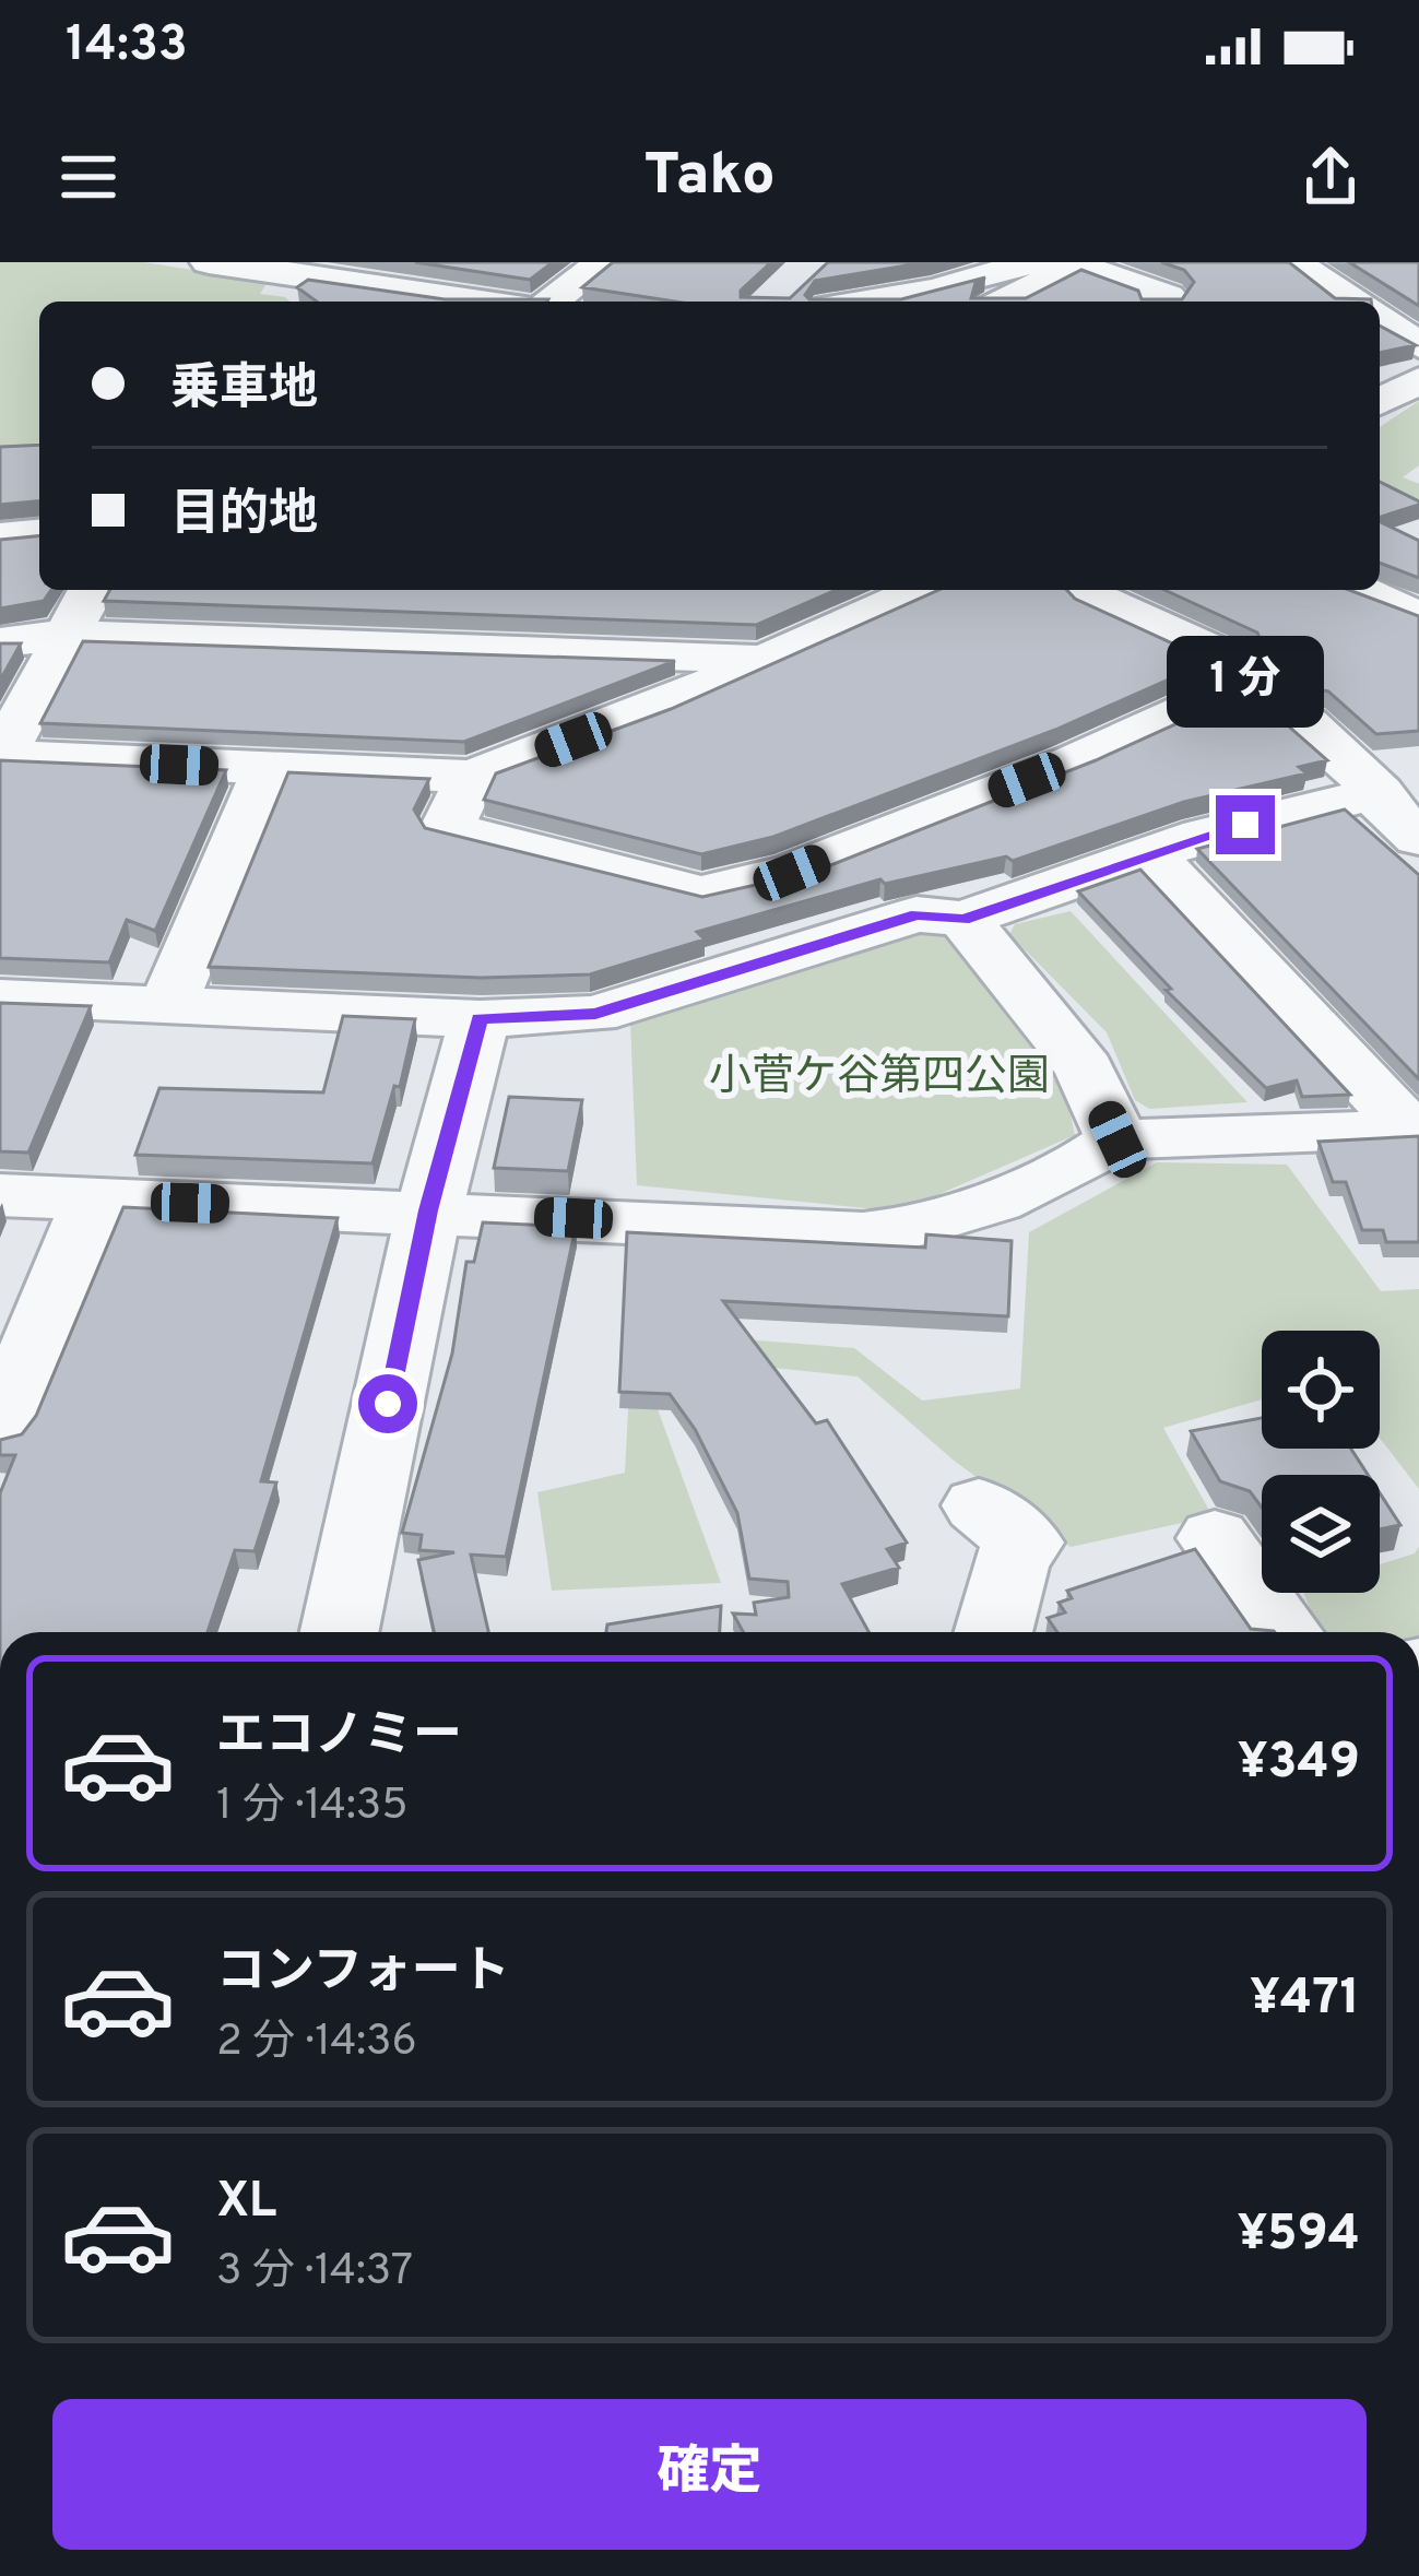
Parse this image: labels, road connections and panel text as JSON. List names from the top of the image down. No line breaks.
{"parks":["小菅ケ谷第四公園"],"page":{"status":"14:33","header":"Tako","banner":["乗車地","目的地"],"bubble":"1 分","list":[{"name":"エコノミー","note":"1 分 · 14:35","value":"¥349"},{"name":"コンフォート","note":"2 分 · 14:36","value":"¥471"},{"name":"XL","note":"3 分 · 14:37","value":"¥594"}],"buttons":"確定"}}
